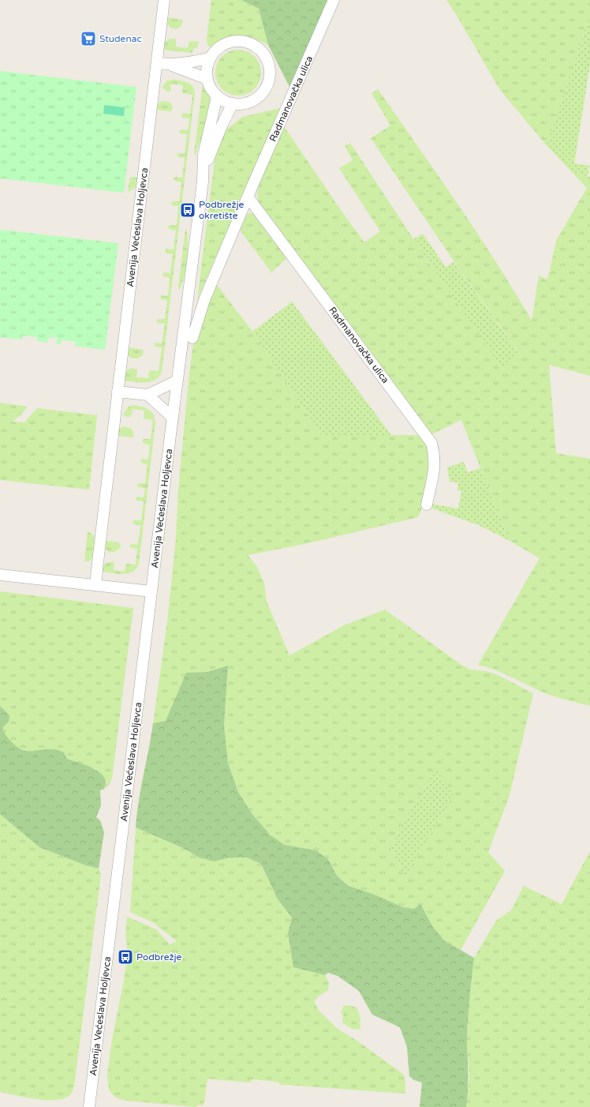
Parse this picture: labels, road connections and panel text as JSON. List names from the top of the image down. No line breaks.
{"streets":{"street":["Radmanovačka ulica","Avenija Većeslava Holjevca"]},"places":{"supermarket":["Studenac"],"bus stop":["Podbrežje okretište","Podbrežje"]}}
